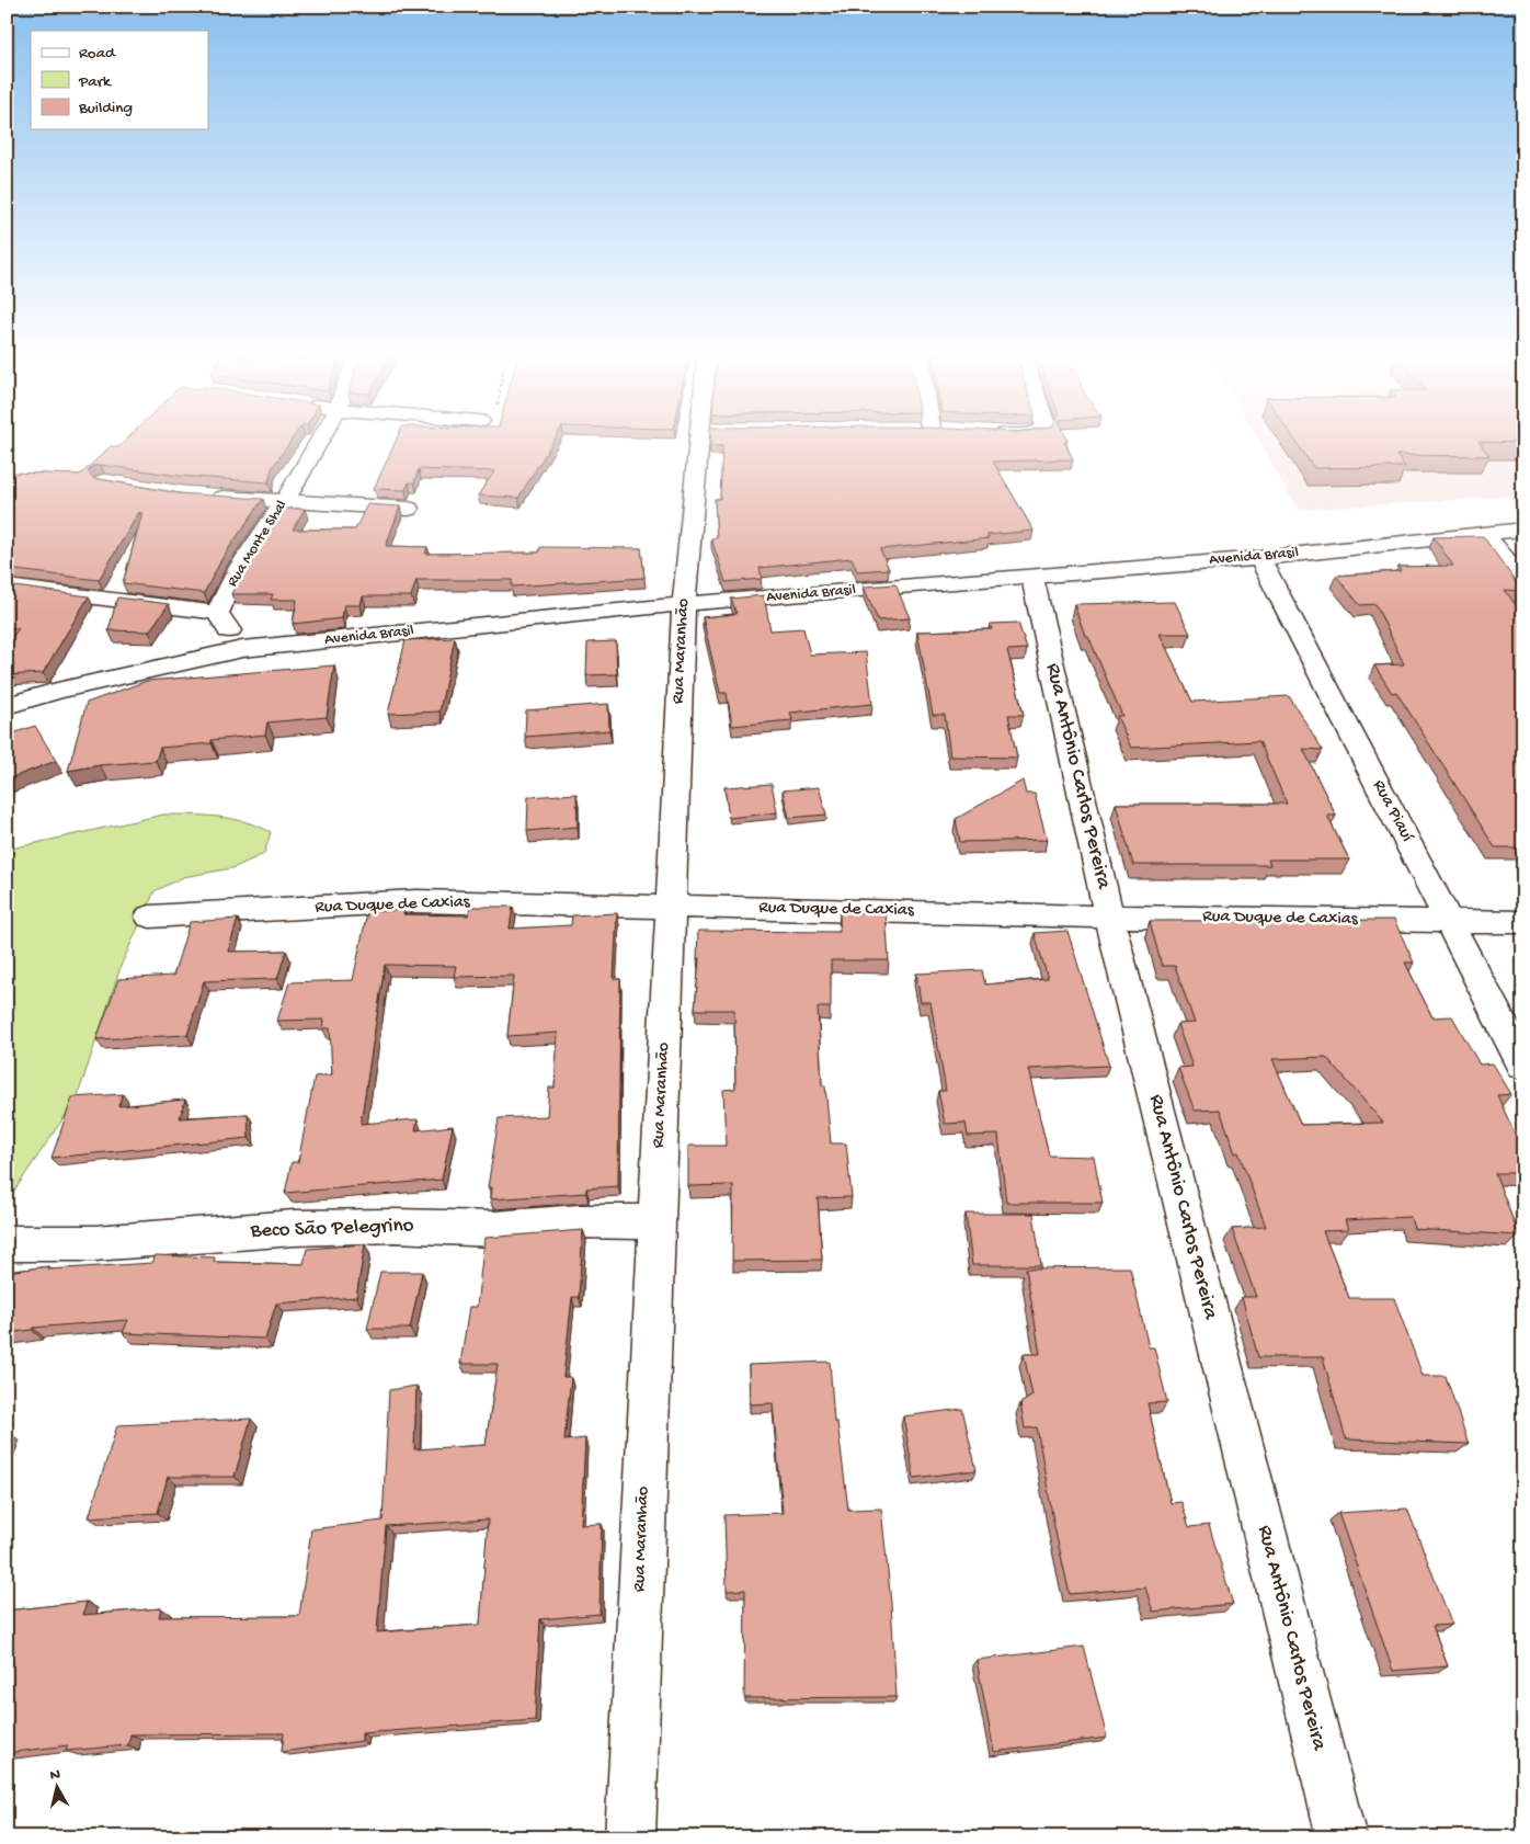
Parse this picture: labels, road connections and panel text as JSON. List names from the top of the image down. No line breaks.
{"streets":{"street":["Rua Monte Shal","Avenida Brasil","Rua Maranhão","Rua Antônio Carlos Pereira","Rua Piauí","Rua Duque de Caxias","Beco São Pelegrino"]},"crossings":[["Avenida Brasil","Rua Maranhão"],["Avenida Brasil","Rua Antônio Carlos Pereira"],["Avenida Brasil","Rua Piauí"],["Rua Maranhão","Rua Duque de Caxias"],["Rua Maranhão","Beco São Pelegrino"],["Rua Antônio Carlos Pereira","Rua Duque de Caxias"],["Rua Piauí","Rua Duque de Caxias"]],"legend":["Road","Park","Building"],"north":"top"}
